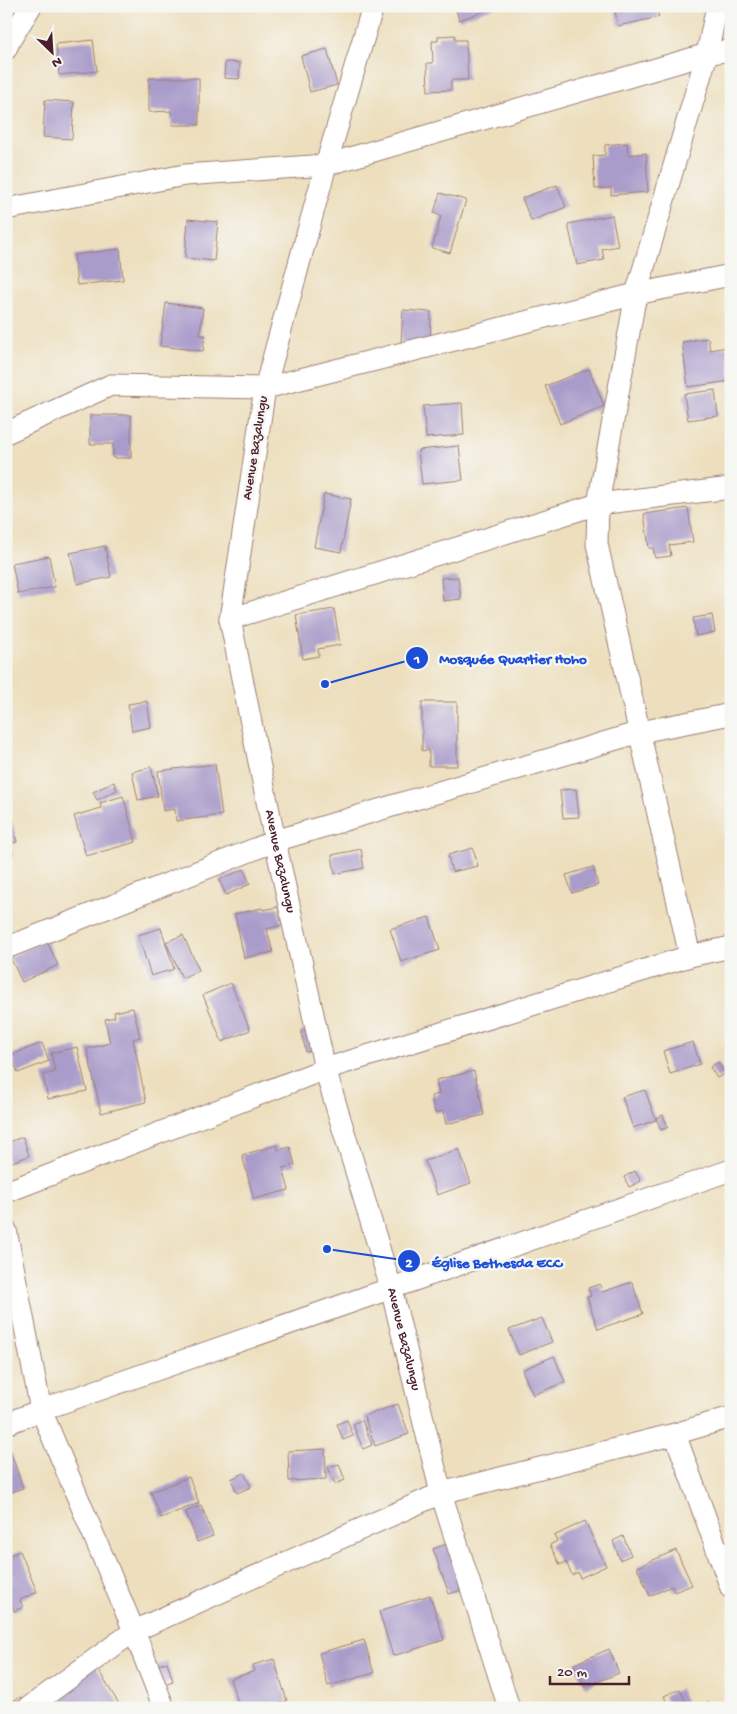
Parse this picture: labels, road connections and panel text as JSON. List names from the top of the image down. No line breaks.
{"streets":{"street":["Avenue Bazalungu"]},"places":["Mosquée Quartier Hoho","Église Bethesda ECC"],"scale_bar":"20 m","north":"bottom right"}
